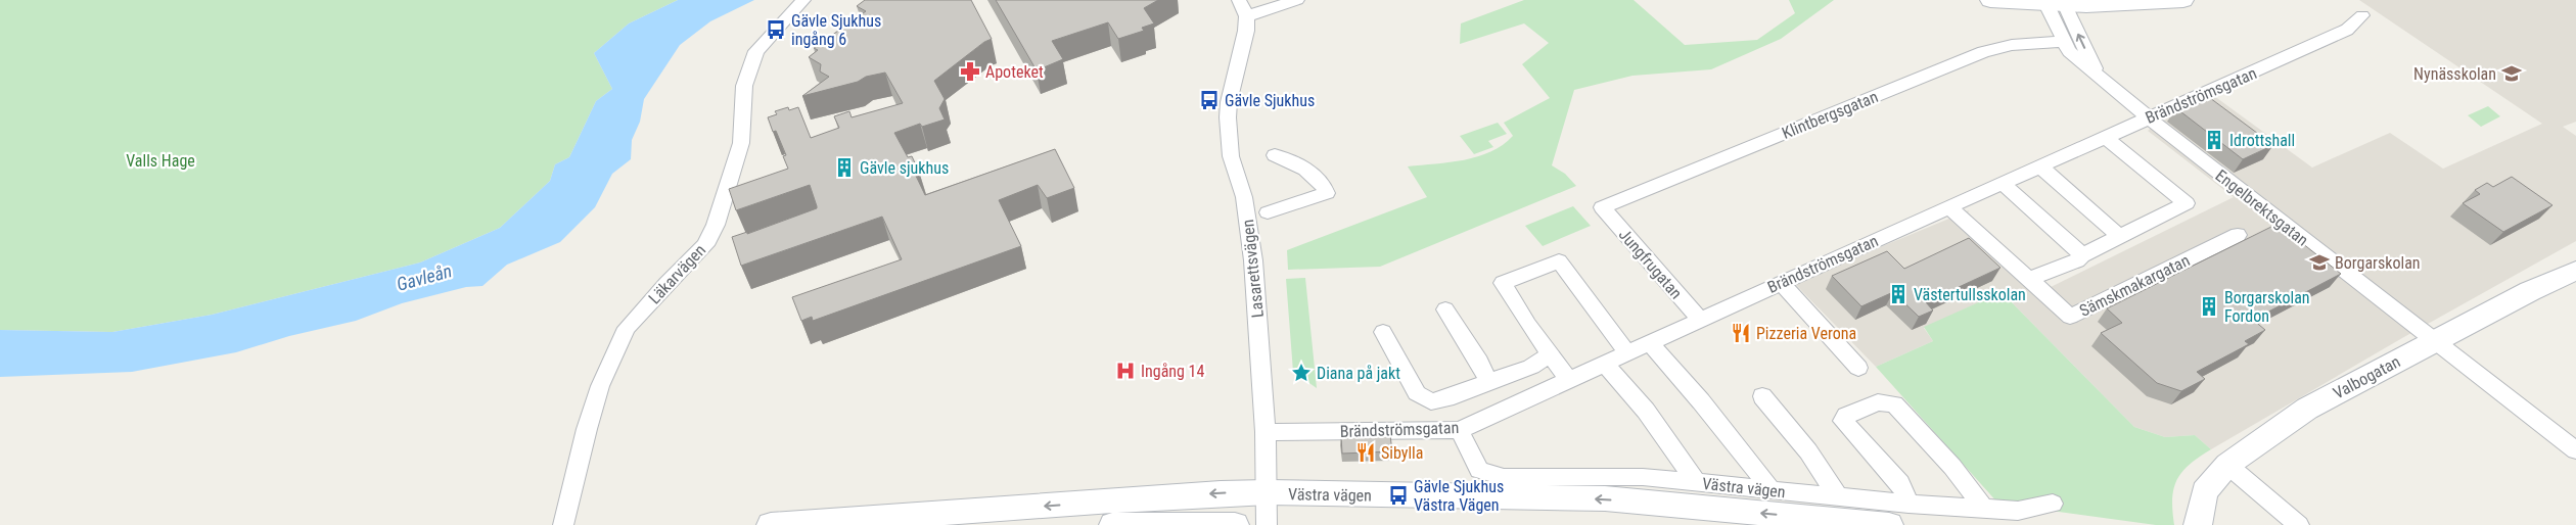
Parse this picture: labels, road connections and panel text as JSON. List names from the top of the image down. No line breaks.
{"streets":{"main road":["Valbogatan","Västra vägen"],"street":["Brändströmsgatan","Klintbergsgatan","Engelbrektsgatan","Jungfrugatan","Lasarettsvägen","Läkarvägen","Sämskmakargatan"]},"crossings":[["Brändströmsgatan","Engelbrektsgatan"],["Brändströmsgatan","Jungfrugatan"],["Brändströmsgatan","Lasarettsvägen"],["Brändströmsgatan","Sämskmakargatan"],["Brändströmsgatan","Västra vägen"],["Klintbergsgatan","Engelbrektsgatan"],["Klintbergsgatan","Jungfrugatan"],["Engelbrektsgatan","Valbogatan"],["Lasarettsvägen","Västra vägen"]],"water":["Gavleån"],"parks":["Valls Hage"],"places":{"bus stop":["Gävle Sjukhus ingång 6","Gävle Sjukhus","Gävle Sjukhus Västra Vägen"],"pharmacy":["Apoteket"],"school or university":["Nynässkolan","Borgarskolan"],"building":["Idrottshall","Gävle sjukhus","Västertullsskolan","Borgarskolan Fordon"],"restaurant":["Pizzeria Verona","Sibylla"],"hospital":["Ingång 14"],"place":["Diana på jakt"]}}
